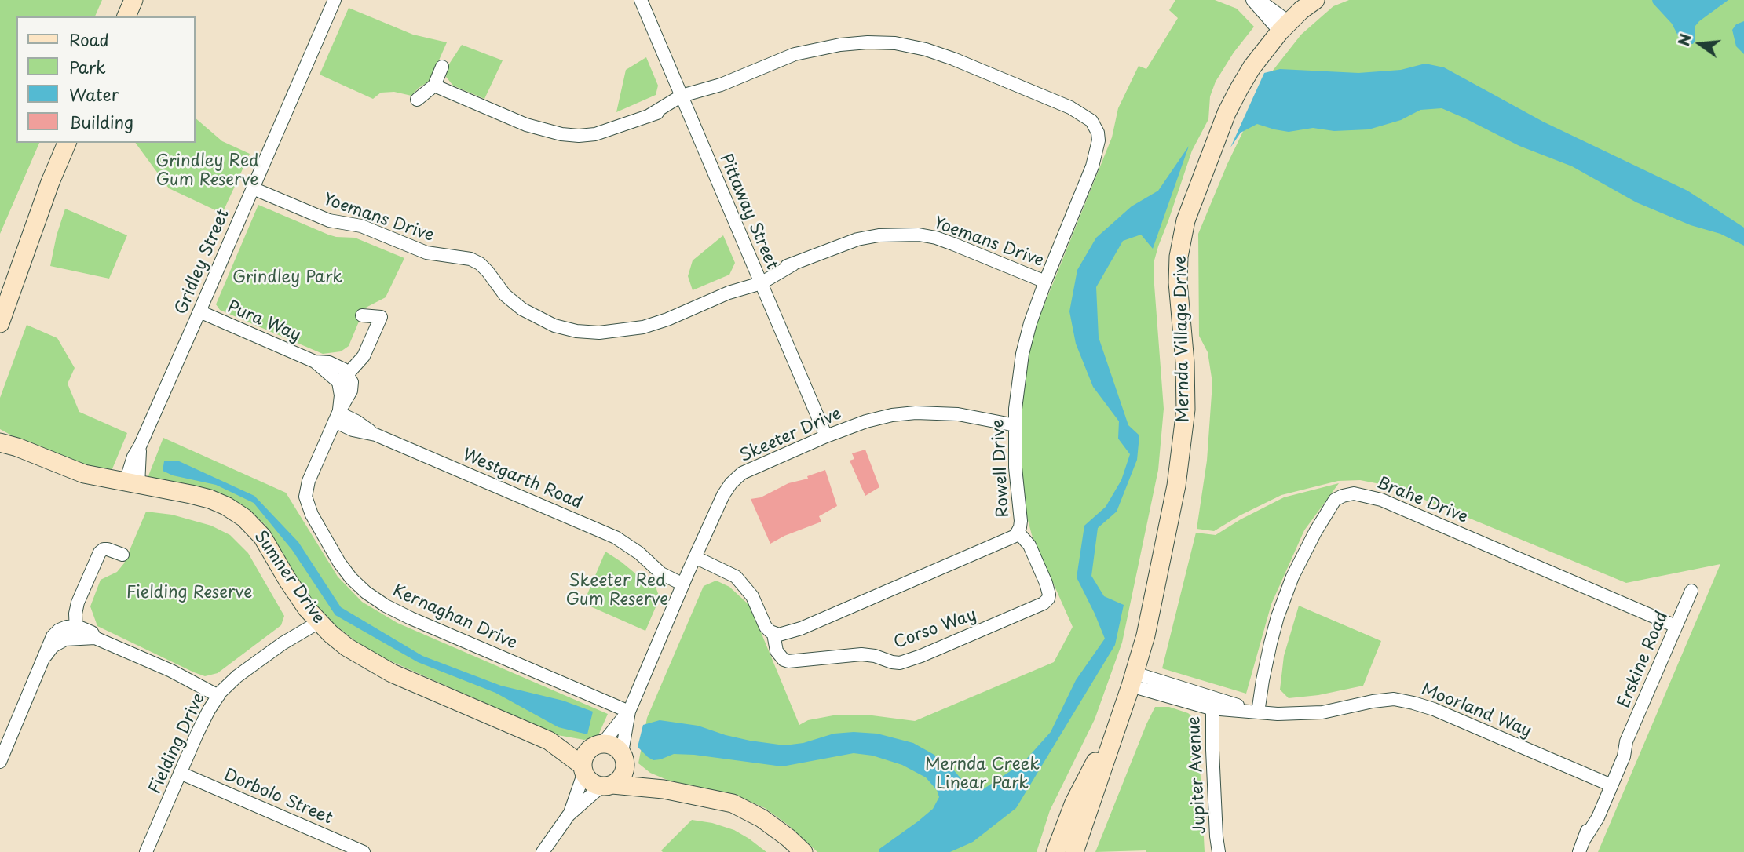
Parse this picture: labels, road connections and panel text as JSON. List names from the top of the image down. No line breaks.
{"streets":{"street":["Pittaway Street","Yoemans Drive","Gridley Street","Pura Way","Mernda Village Drive","Skeeter Drive","Rowell Drive","Westgarth Road","Brahe Drive","Sumner Drive","Kernaghan Drive","Corso Way","Erskine Road","Moorland Way","Fielding Drive","Jupiter Avenue","Dorbolo Street"]},"crossings":[["Pittaway Street","Yoemans Drive"],["Pittaway Street","Skeeter Drive"],["Pittaway Street","Rowell Drive"],["Yoemans Drive","Gridley Street"],["Yoemans Drive","Rowell Drive"],["Gridley Street","Pura Way"],["Gridley Street","Sumner Drive"],["Pura Way","Kernaghan Drive"],["Mernda Village Drive","Moorland Way"],["Skeeter Drive","Rowell Drive"],["Skeeter Drive","Westgarth Road"],["Skeeter Drive","Sumner Drive"],["Skeeter Drive","Kernaghan Drive"],["Rowell Drive","Corso Way"],["Westgarth Road","Kernaghan Drive"],["Brahe Drive","Erskine Road"],["Brahe Drive","Moorland Way"],["Sumner Drive","Fielding Drive"],["Erskine Road","Moorland Way"],["Moorland Way","Jupiter Avenue"],["Fielding Drive","Dorbolo Street"]],"parks":["Grindley Red Gum Reserve","Grindley Park","Skeeter Red Gum Reserve","Fielding Reserve","Mernda Creek Linear Park"],"legend":["Road","Park","Water","Building"],"north":"left"}
